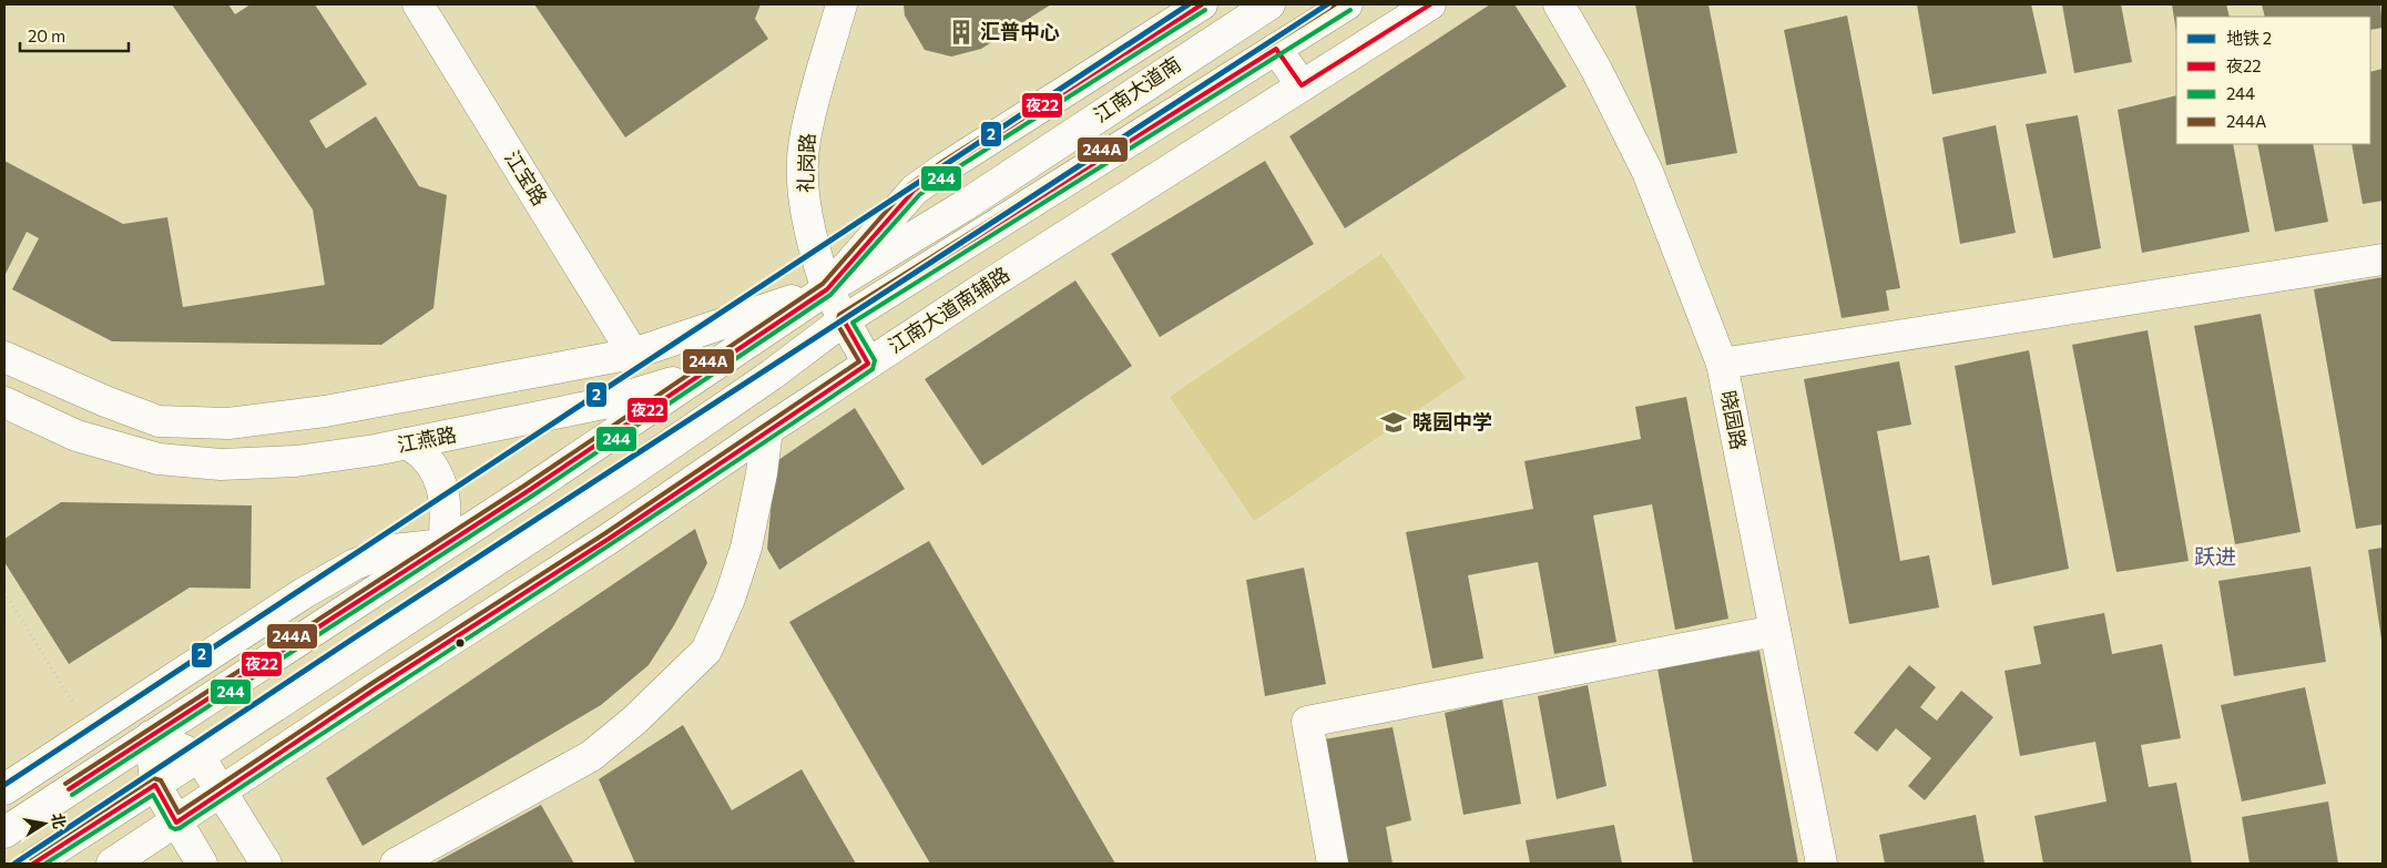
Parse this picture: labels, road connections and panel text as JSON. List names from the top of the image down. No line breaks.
{"streets":{"street":["江南大道南","礼岗路","江宝路","江南大道南辅路","晓园路","江燕路"]},"crossings":[["江南大道南","礼岗路"],["江南大道南","江燕路"],["礼岗路","江南大道南辅路"],["礼岗路","江燕路"]],"districts":["跃进"],"places":{"building":["汇普中心"],"school or university":["晓园中学"]},"lines":["metro line 2","transit line 夜22","transit line 244A","transit line 244"],"legend":["地铁 2","夜22","244","244A"],"scale_bar":"20 m","north":"right"}
